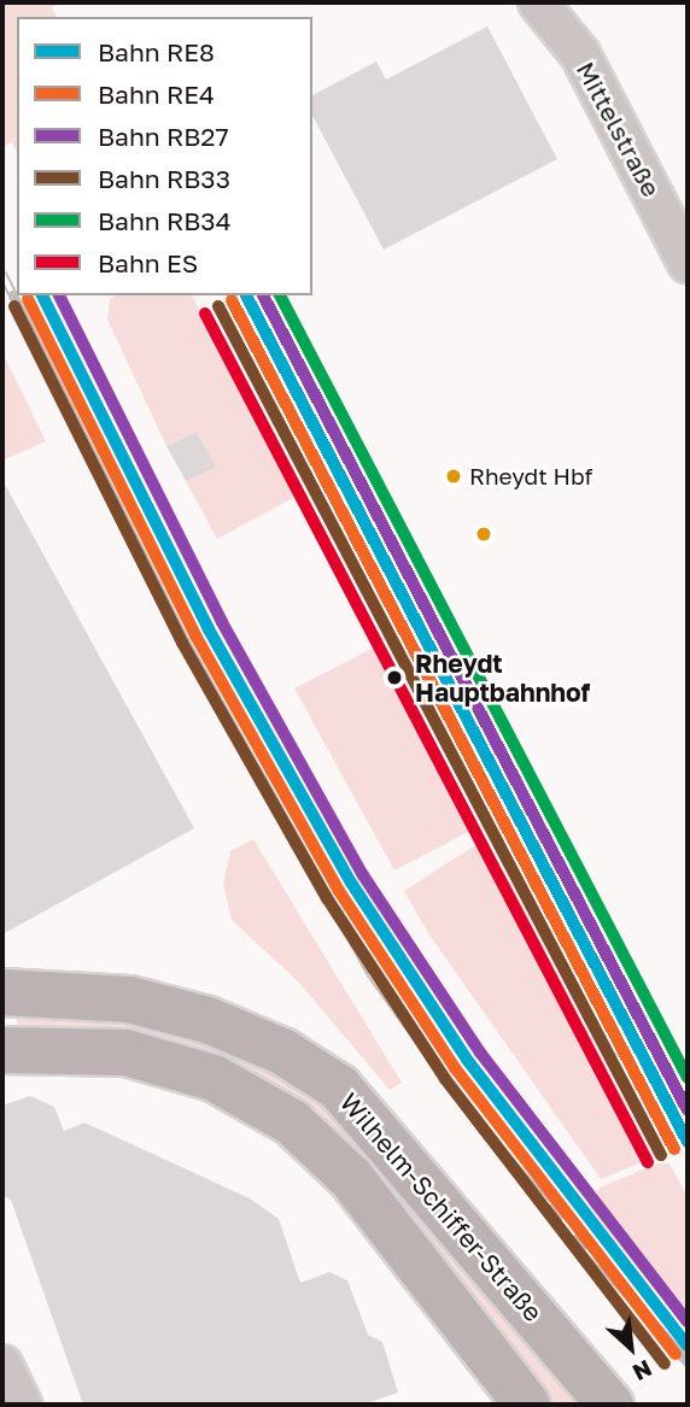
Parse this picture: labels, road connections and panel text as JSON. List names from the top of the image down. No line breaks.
{"streets":{"main road":["Wilhelm-Schiffer-Straße"],"street":["Mittelstraße"]},"places":["Rheydt Hbf","Rheydt Hauptbahnhof"],"lines":["rail line RE8","rail line RB27","rail line RB34","rail line RE4","rail line RB33","rail line ES"],"legend":["Bahn RE8","Bahn RE4","Bahn RB27","Bahn RB33","Bahn RB34","Bahn ES"],"north":"bottom right"}
